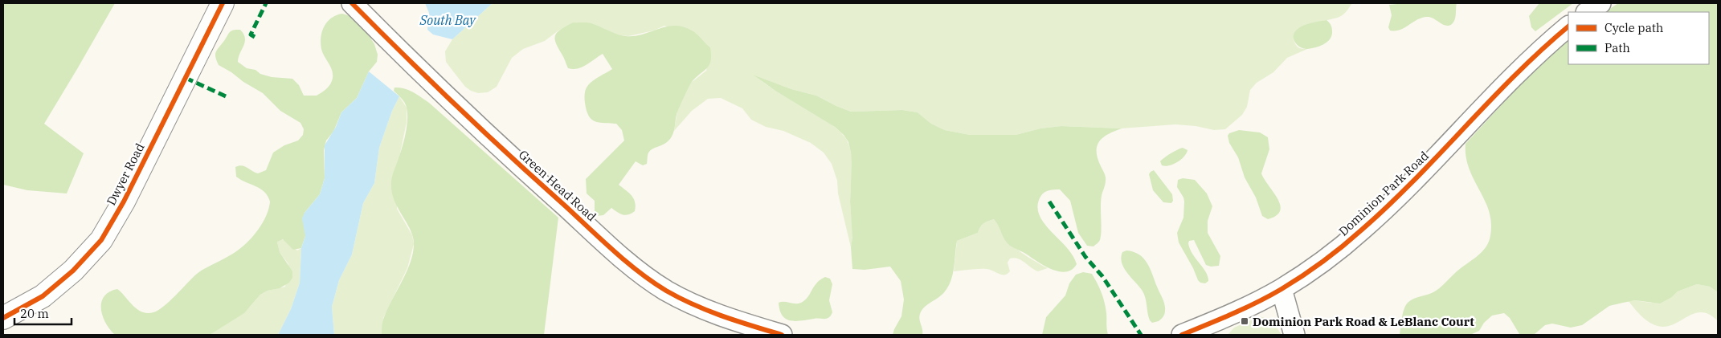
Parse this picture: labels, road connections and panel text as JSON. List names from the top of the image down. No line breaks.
{"streets":{"street":["Dwyer Road","Green Head Road","Dominion Park Road"]},"water":["South Bay"],"places":{"transit":["Dominion Park Road & LeBlanc Court"]},"legend":["Cycle path","Path"],"scale_bar":"20 m"}
